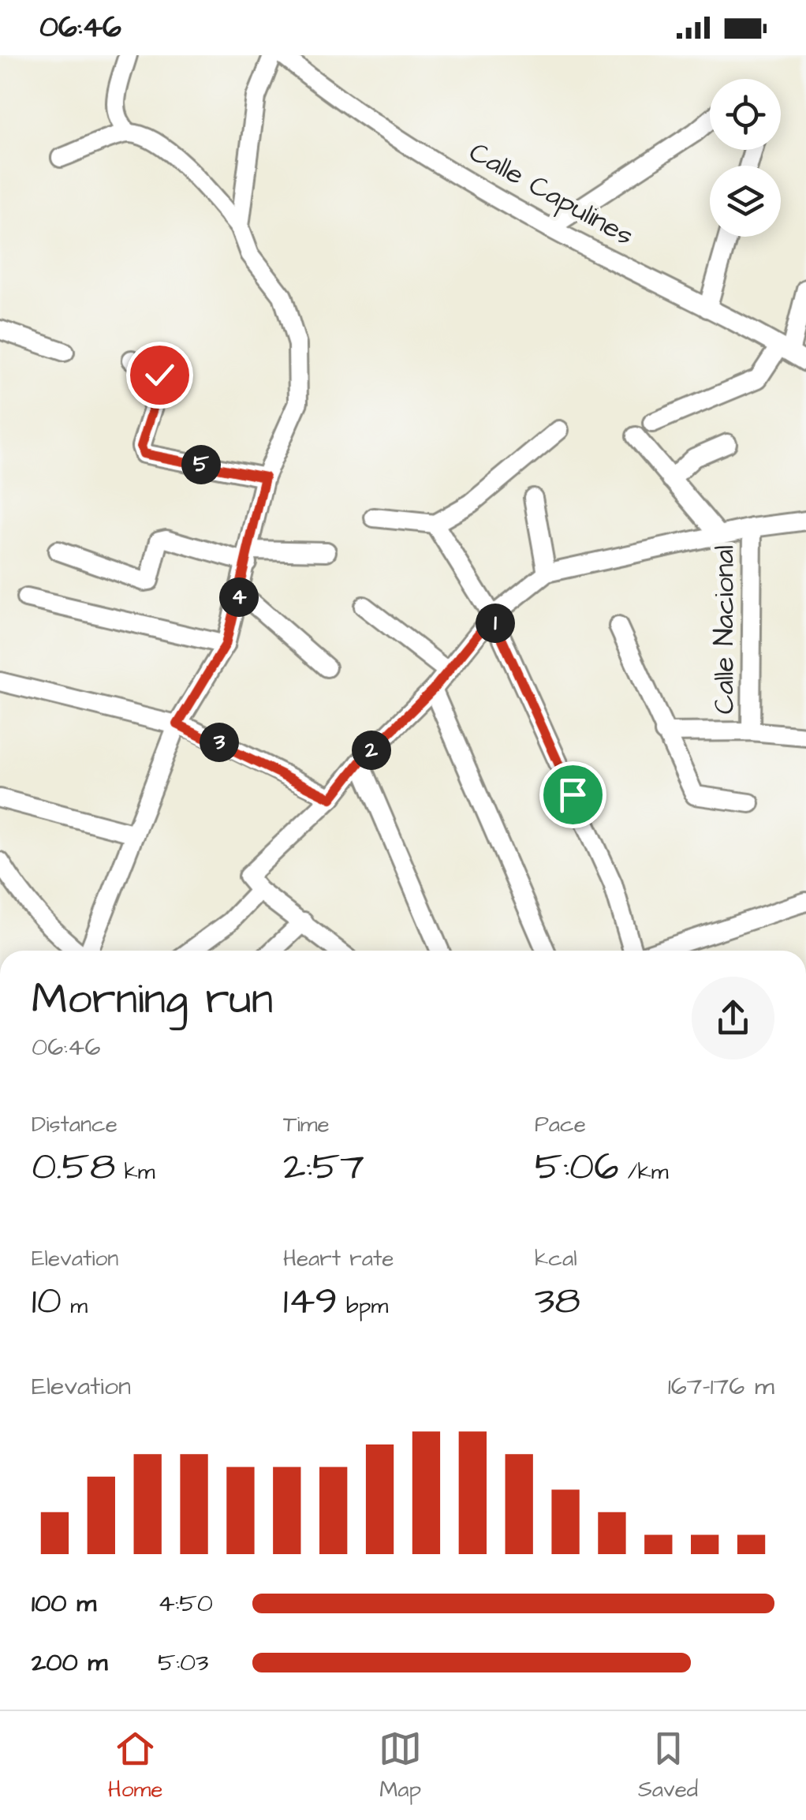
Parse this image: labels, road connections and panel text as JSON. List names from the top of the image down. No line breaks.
{"streets":{"street":["Calle Capulines","Calle Nacional"]},"page":{"status":"06:46","pins":["5","4","1","3","2"],"heading":["Morning run","06:46"],"stats":[["Distance","0.58 km"],["Time","2:57"],["Pace","5:06 /km"],["Elevation","10 m"],["Heart rate","149 bpm"],["kcal","38"]],"chart":["Elevation","167–176 m"],"list":[{"name":"100 m","note":"4:50"},{"name":"200 m","note":"5:03"}],"tabs":["Home","Map","Saved"]}}
